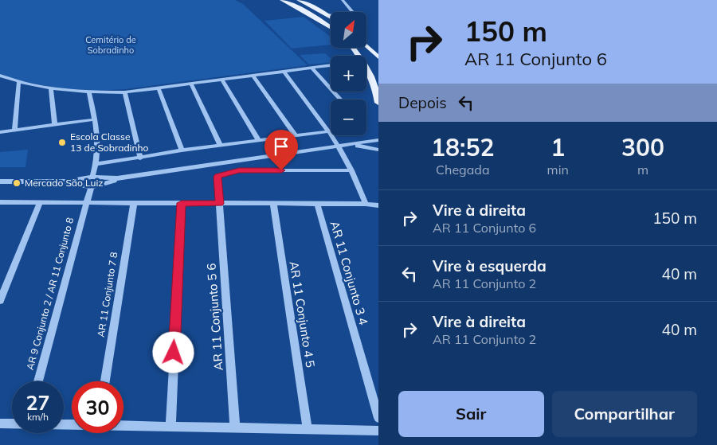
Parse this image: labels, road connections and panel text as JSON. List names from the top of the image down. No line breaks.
{"streets":{"street":["AR 11 Conjunto 3 4","AR 9 Conjunto 2 / AR 11 Conjunto 8","AR 11 Conjunto 7 8","AR 11 Conjunto 4 5","AR 11 Conjunto 5 6"]},"parks":["Cemitério de Sobradinho"],"places":["Escola Classe 13 de Sobradinho","Mercado São Luiz"],"north":"top right","page":{"turn":["150 m","AR 11 Conjunto 6"],"map_buttons":["+","−"],"then":"Depois","eta":["18:52","Chegada","1","min","300","m"],"list":[{"name":"Vire à direita","note":"AR 11 Conjunto 6","value":"150 m"},{"name":"Vire à esquerda","note":"AR 11 Conjunto 2","value":"40 m"},{"name":"Vire à direita","note":"AR 11 Conjunto 2","value":"40 m"}],"speed":"27 km/h","limit":"30","buttons":["Sair","Compartilhar"]}}
